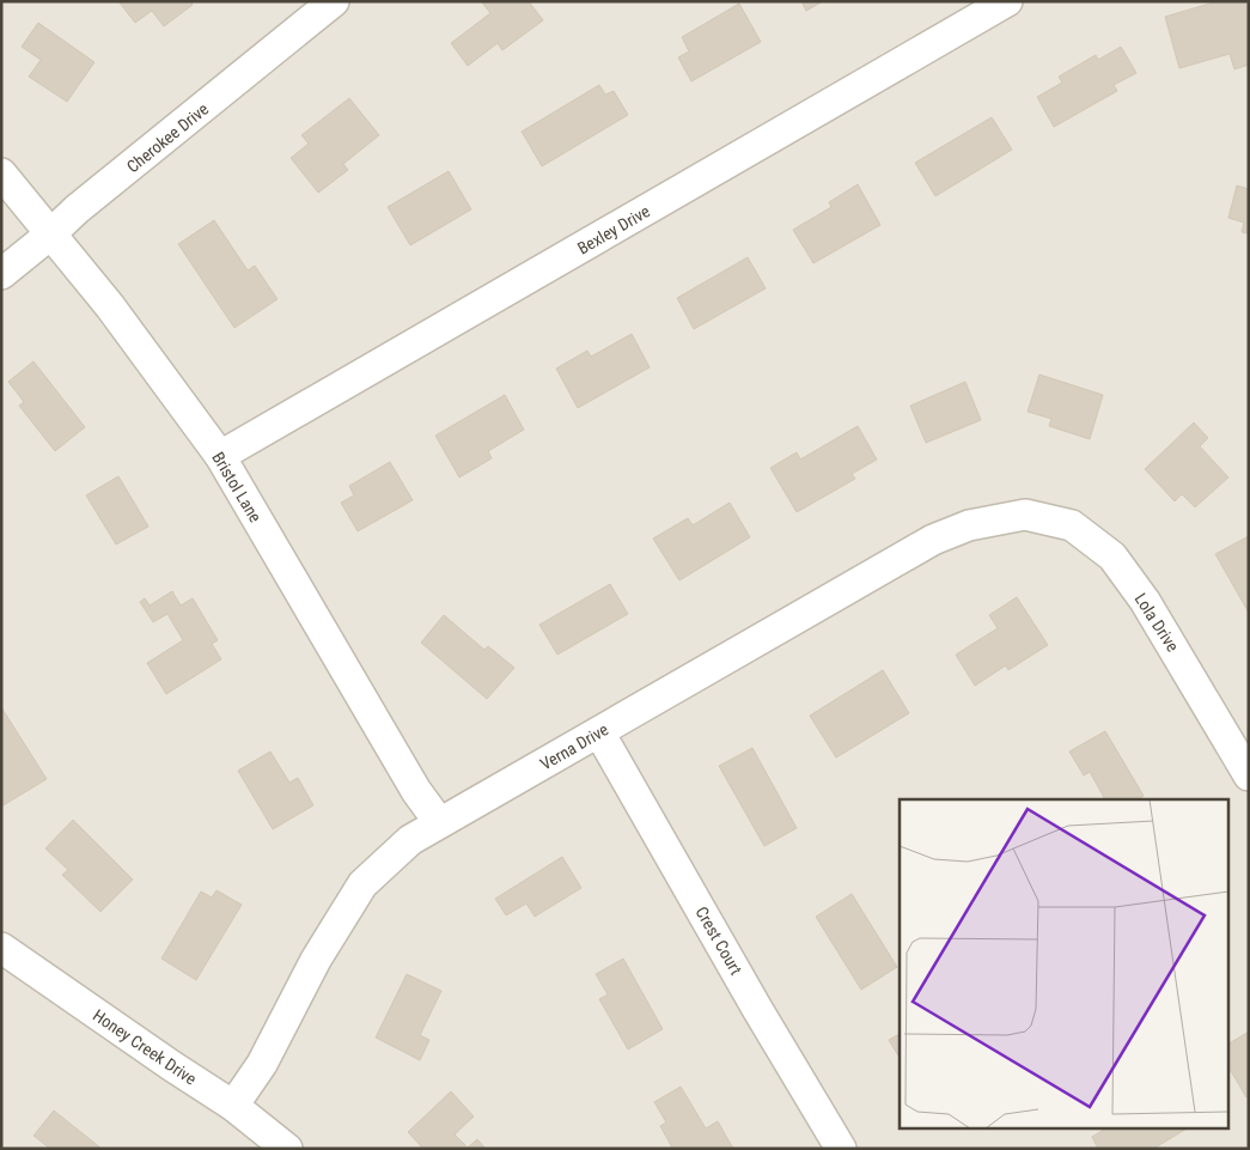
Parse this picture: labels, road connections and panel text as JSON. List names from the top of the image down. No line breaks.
{"streets":{"street":["Cherokee Drive","Bexley Drive","Bristol Lane","Lola Drive","Verna Drive","Crest Court","Honey Creek Drive"]},"crossings":[["Cherokee Drive","Bristol Lane"],["Bexley Drive","Bristol Lane"],["Bristol Lane","Verna Drive"],["Lola Drive","Verna Drive"],["Verna Drive","Crest Court"],["Verna Drive","Honey Creek Drive"]]}
